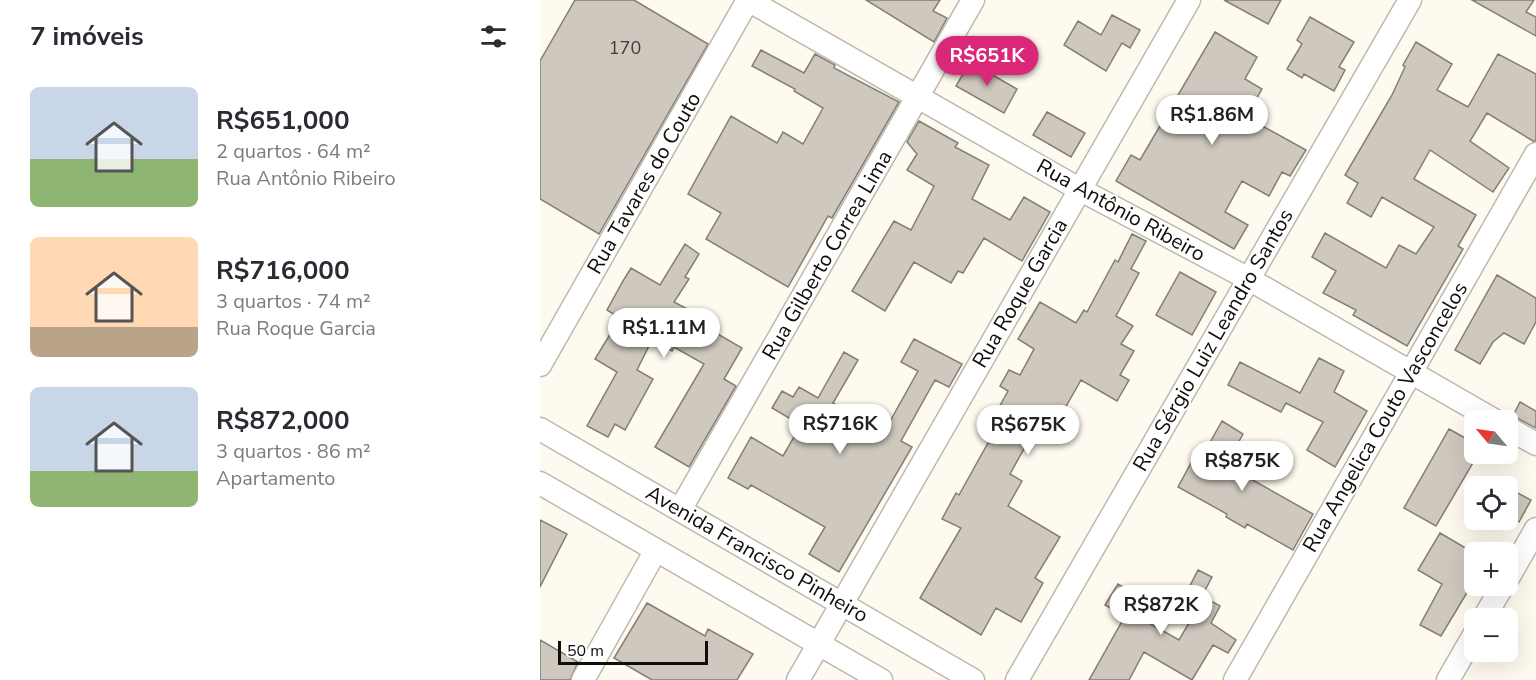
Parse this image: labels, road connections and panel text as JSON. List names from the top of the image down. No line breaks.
{"streets":{"street":["Rua Tavares do Couto","Rua Antônio Ribeiro","Rua Gilberto Correa Lima","Rua Roque Garcia","Rua Sérgio Luiz Leandro Santos","Rua Angelica Couto Vasconcelos","Avenida Francisco Pinheiro"]},"crossings":[["Rua Tavares do Couto","Rua Antônio Ribeiro"],["Rua Antônio Ribeiro","Rua Gilberto Correa Lima"],["Rua Antônio Ribeiro","Rua Roque Garcia"],["Rua Antônio Ribeiro","Rua Sérgio Luiz Leandro Santos"],["Rua Antônio Ribeiro","Rua Angelica Couto Vasconcelos"],["Rua Gilberto Correa Lima","Avenida Francisco Pinheiro"],["Rua Roque Garcia","Avenida Francisco Pinheiro"]],"house_numbers":["170"],"scale_bar":"50 m","north":"top left","page":{"heading":"7 imóveis","price":["R$651K","R$1.86M","R$1.11M","R$716K","R$675K","R$875K","R$872K"],"list":[{"name":"R$651,000","note":"2 quartos · 64 m² · Rua Antônio Ribeiro"},{"name":"R$716,000","note":"3 quartos · 74 m² · Rua Roque Garcia"},{"name":"R$872,000","note":"3 quartos · 86 m² · Apartamento"}],"map_buttons":["+","−"],"scale":"50 m"}}
